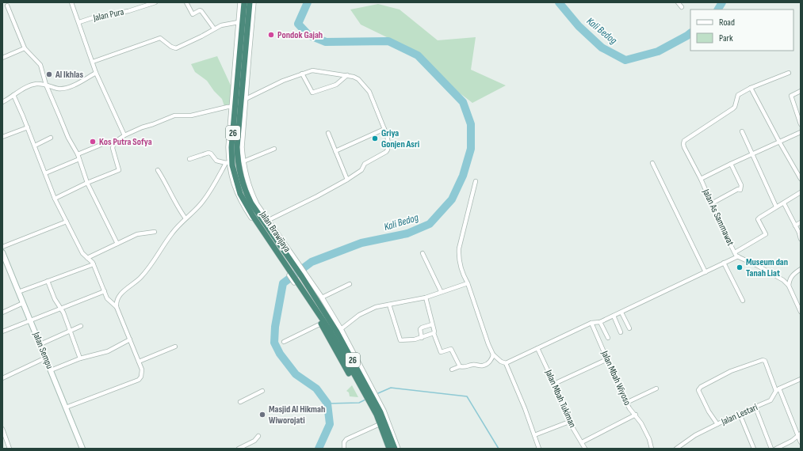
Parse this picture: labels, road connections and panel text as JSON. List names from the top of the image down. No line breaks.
{"streets":{"highway":["26","Jalan Brawijaya"],"main road":["Jalan Sempu"],"street":["Jalan Pura","Jalan As Sammawat","Jalan Mbah Wiyoso","Jalan Mbah Tukiman","Jalan Lestari"]},"water":["Kali Bedog"],"places":["Pondok Gajah","Al Ikhlas","Griya Gonjen Asri","Kos Putra Sofya","Museum dan Tanah Liat","Masjid Al Hikmah Wiworojati"],"legend":["Road","Park"]}
